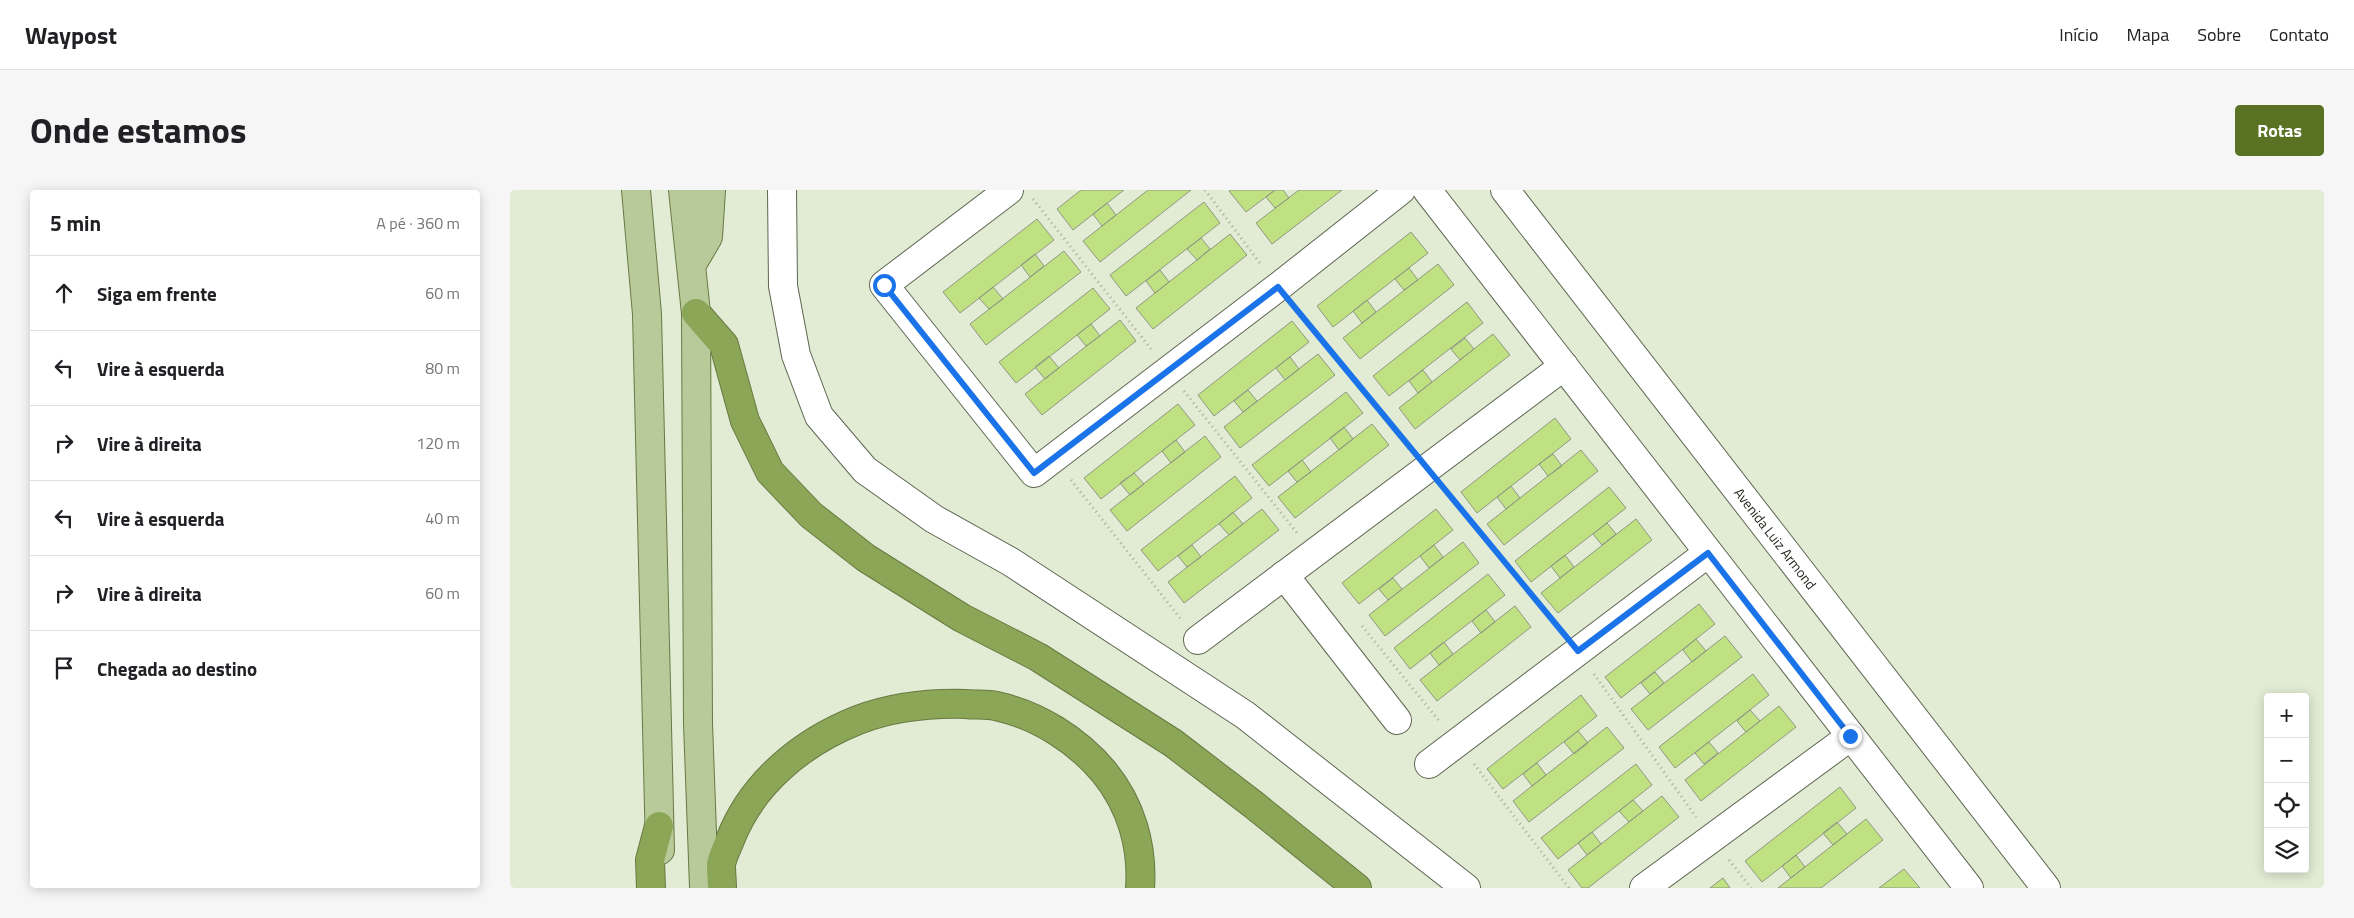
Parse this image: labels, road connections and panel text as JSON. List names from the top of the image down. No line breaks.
{"streets":{"street":["Avenida Luiz Armond"]},"page":{"header":"Waypost","nav":["Início","Mapa","Sobre","Contato"],"title":"Onde estamos","buttons":"Rotas","heading":["5 min","A pé · 360 m"],"list":[["Siga em frente","60 m"],["Vire à esquerda","80 m"],["Vire à direita","120 m"],["Vire à esquerda","40 m"],["Vire à direita","60 m"],"Chegada ao destino"],"map_buttons":["+","−"]}}
